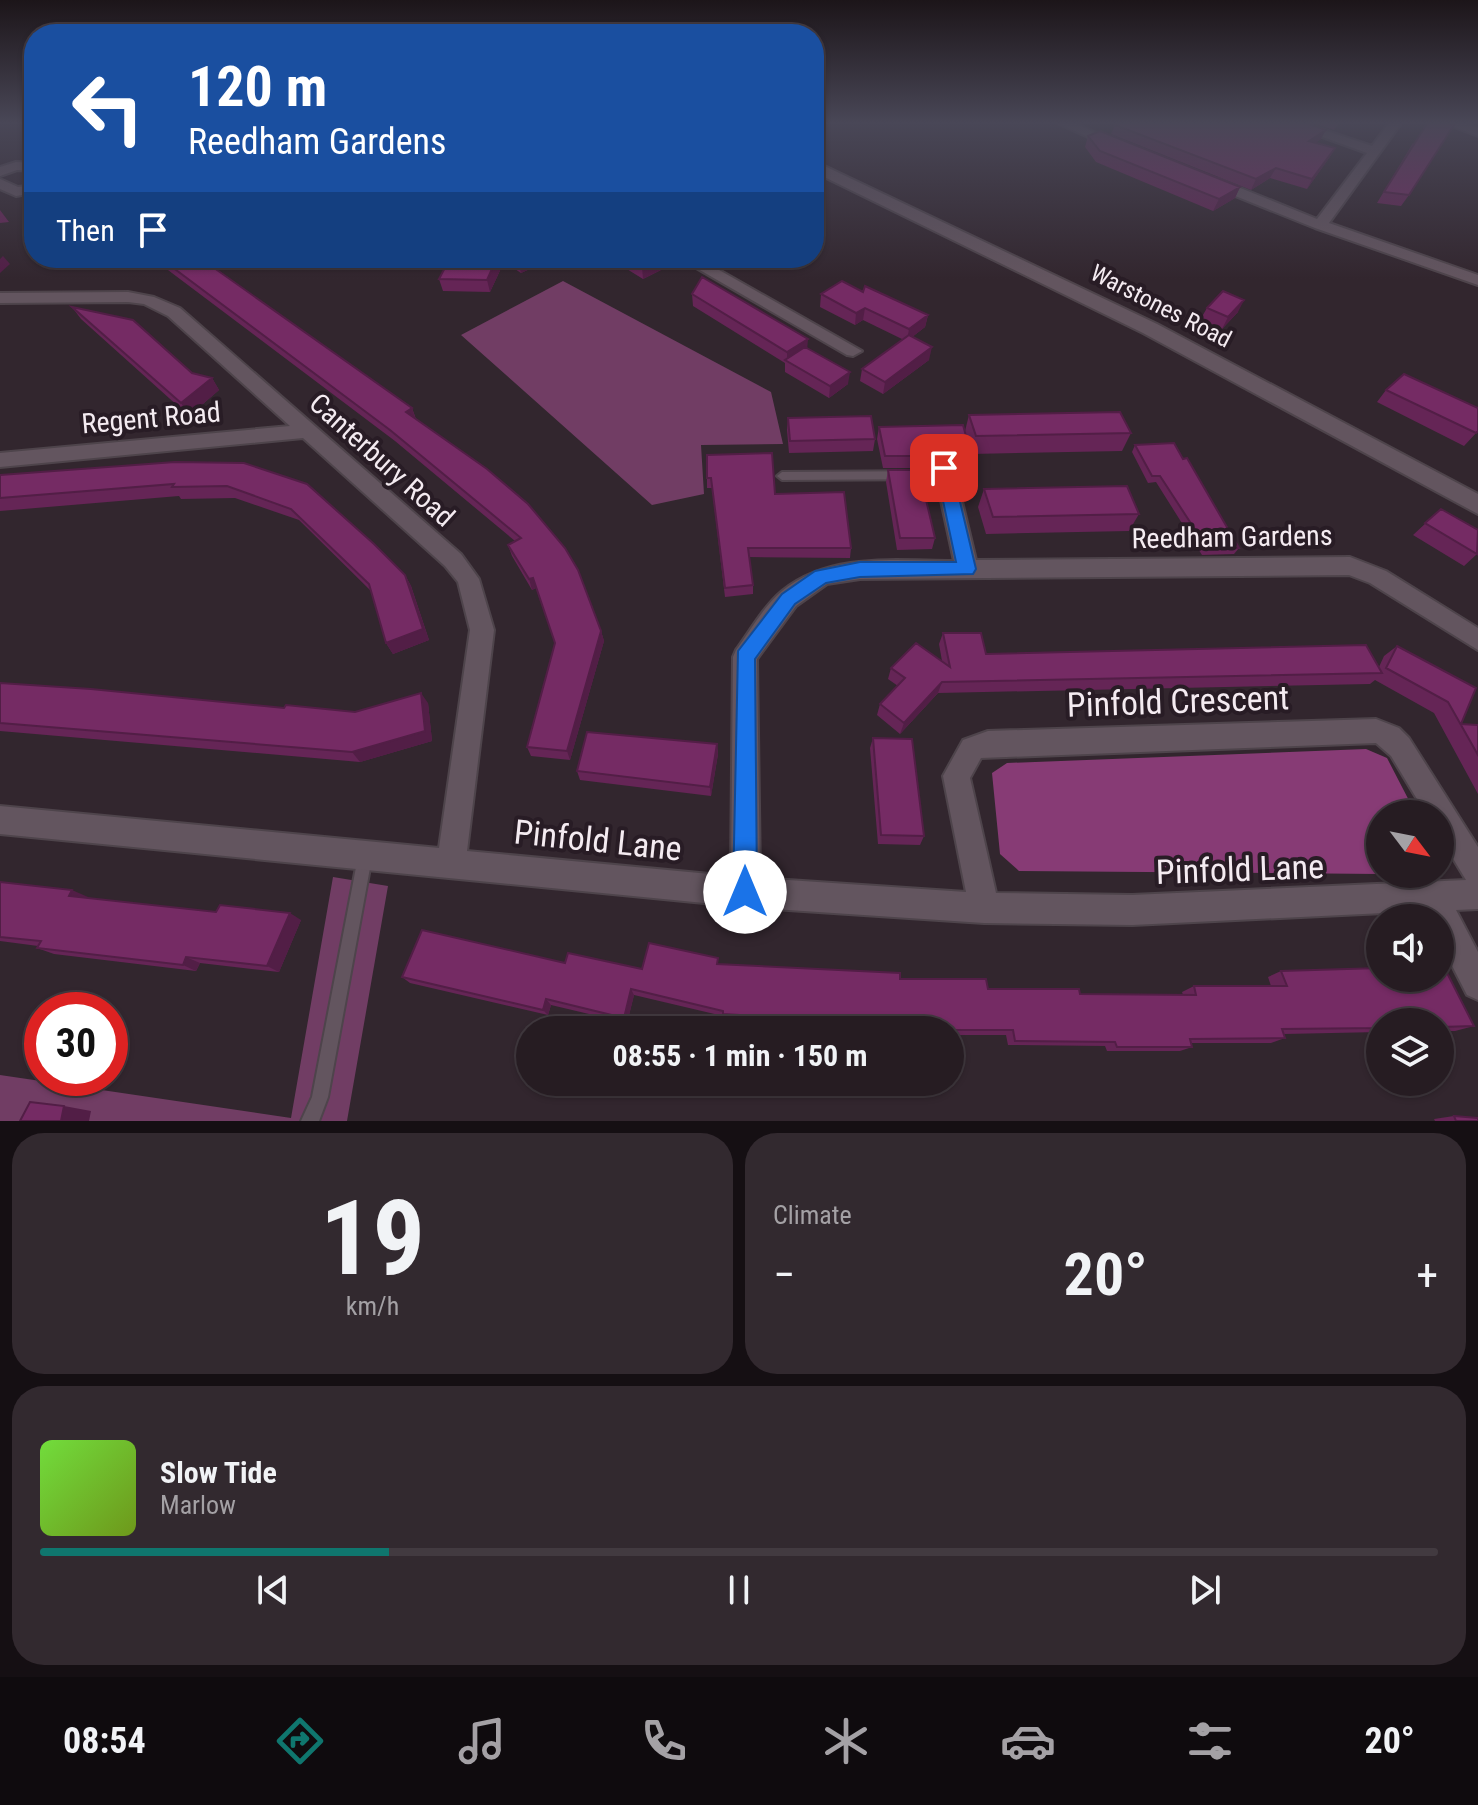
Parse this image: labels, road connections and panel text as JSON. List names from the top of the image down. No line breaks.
{"streets":{"street":["Warstones Road","Regent Road","Canterbury Road","Reedham Gardens","Pinfold Crescent","Pinfold Lane"]},"crossings":[["Regent Road","Canterbury Road"],["Canterbury Road","Pinfold Lane"],["Reedham Gardens","Pinfold Lane"],["Pinfold Crescent","Pinfold Lane"]],"north":"bottom right","page":{"turn":["120 m","Reedham Gardens"],"then":"Then","limit":"30","trip":"08:55 · 1 min · 150 m","tile":[["19","km/h"],"Climate"],"heat":["−","20°","+"],"song":["Slow Tide","Marlow"],"tabs":["08:54","20°"]}}
